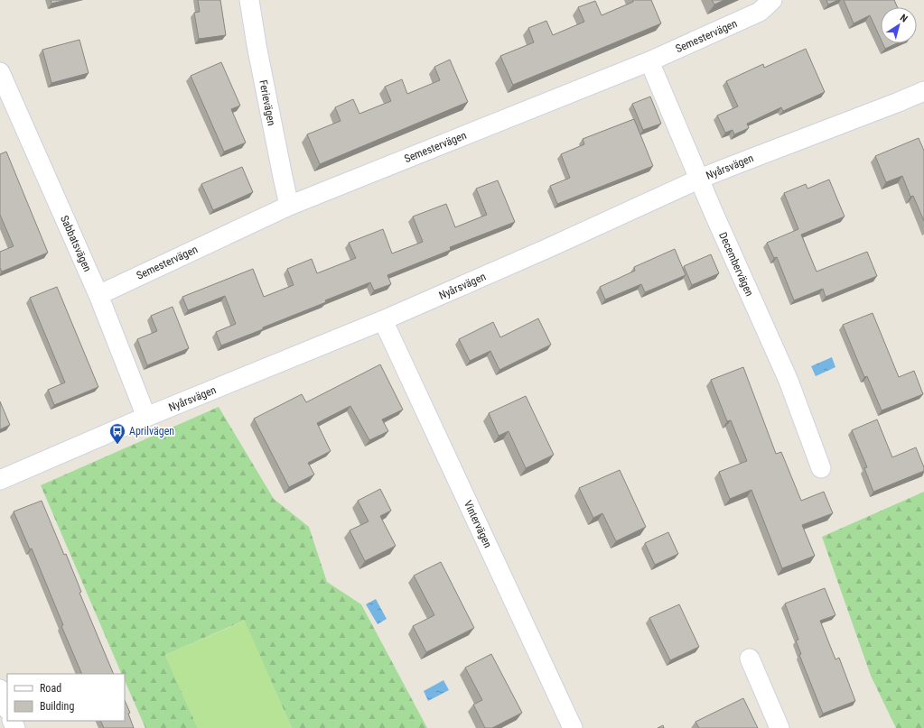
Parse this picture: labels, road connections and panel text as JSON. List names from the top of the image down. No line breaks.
{"streets":{"street":["Semestervägen","Ferievägen","Nyårsvägen","Sabbatsvägen","Decembervägen","Vintervägen"]},"crossings":[["Semestervägen","Ferievägen"],["Semestervägen","Sabbatsvägen"],["Semestervägen","Decembervägen"],["Nyårsvägen","Sabbatsvägen"],["Nyårsvägen","Decembervägen"],["Nyårsvägen","Vintervägen"]],"places":{"bus stop":["Aprilvägen"]},"legend":["Road","Building"],"north":"top right"}
